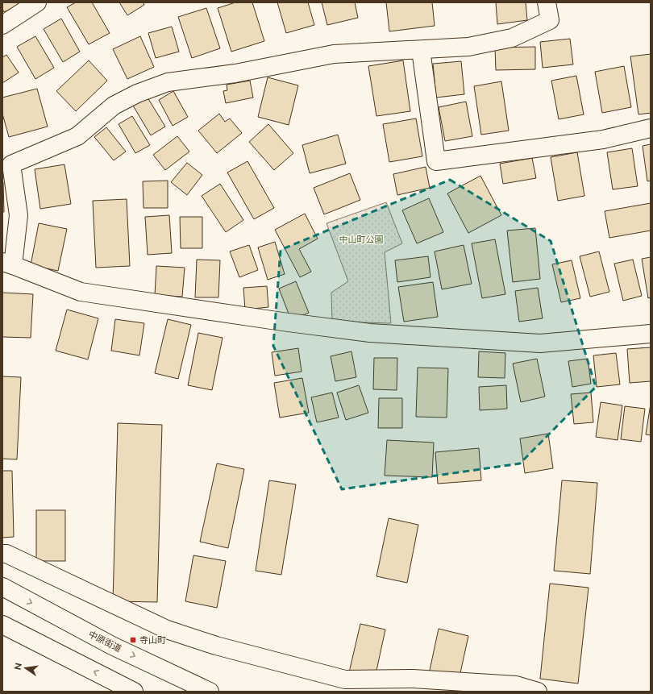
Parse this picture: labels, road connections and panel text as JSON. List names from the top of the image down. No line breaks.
{"streets":{"street":["中原街道"]},"parks":["中山町公園"],"places":{"transit":["寺山町"]},"north":"left"}
